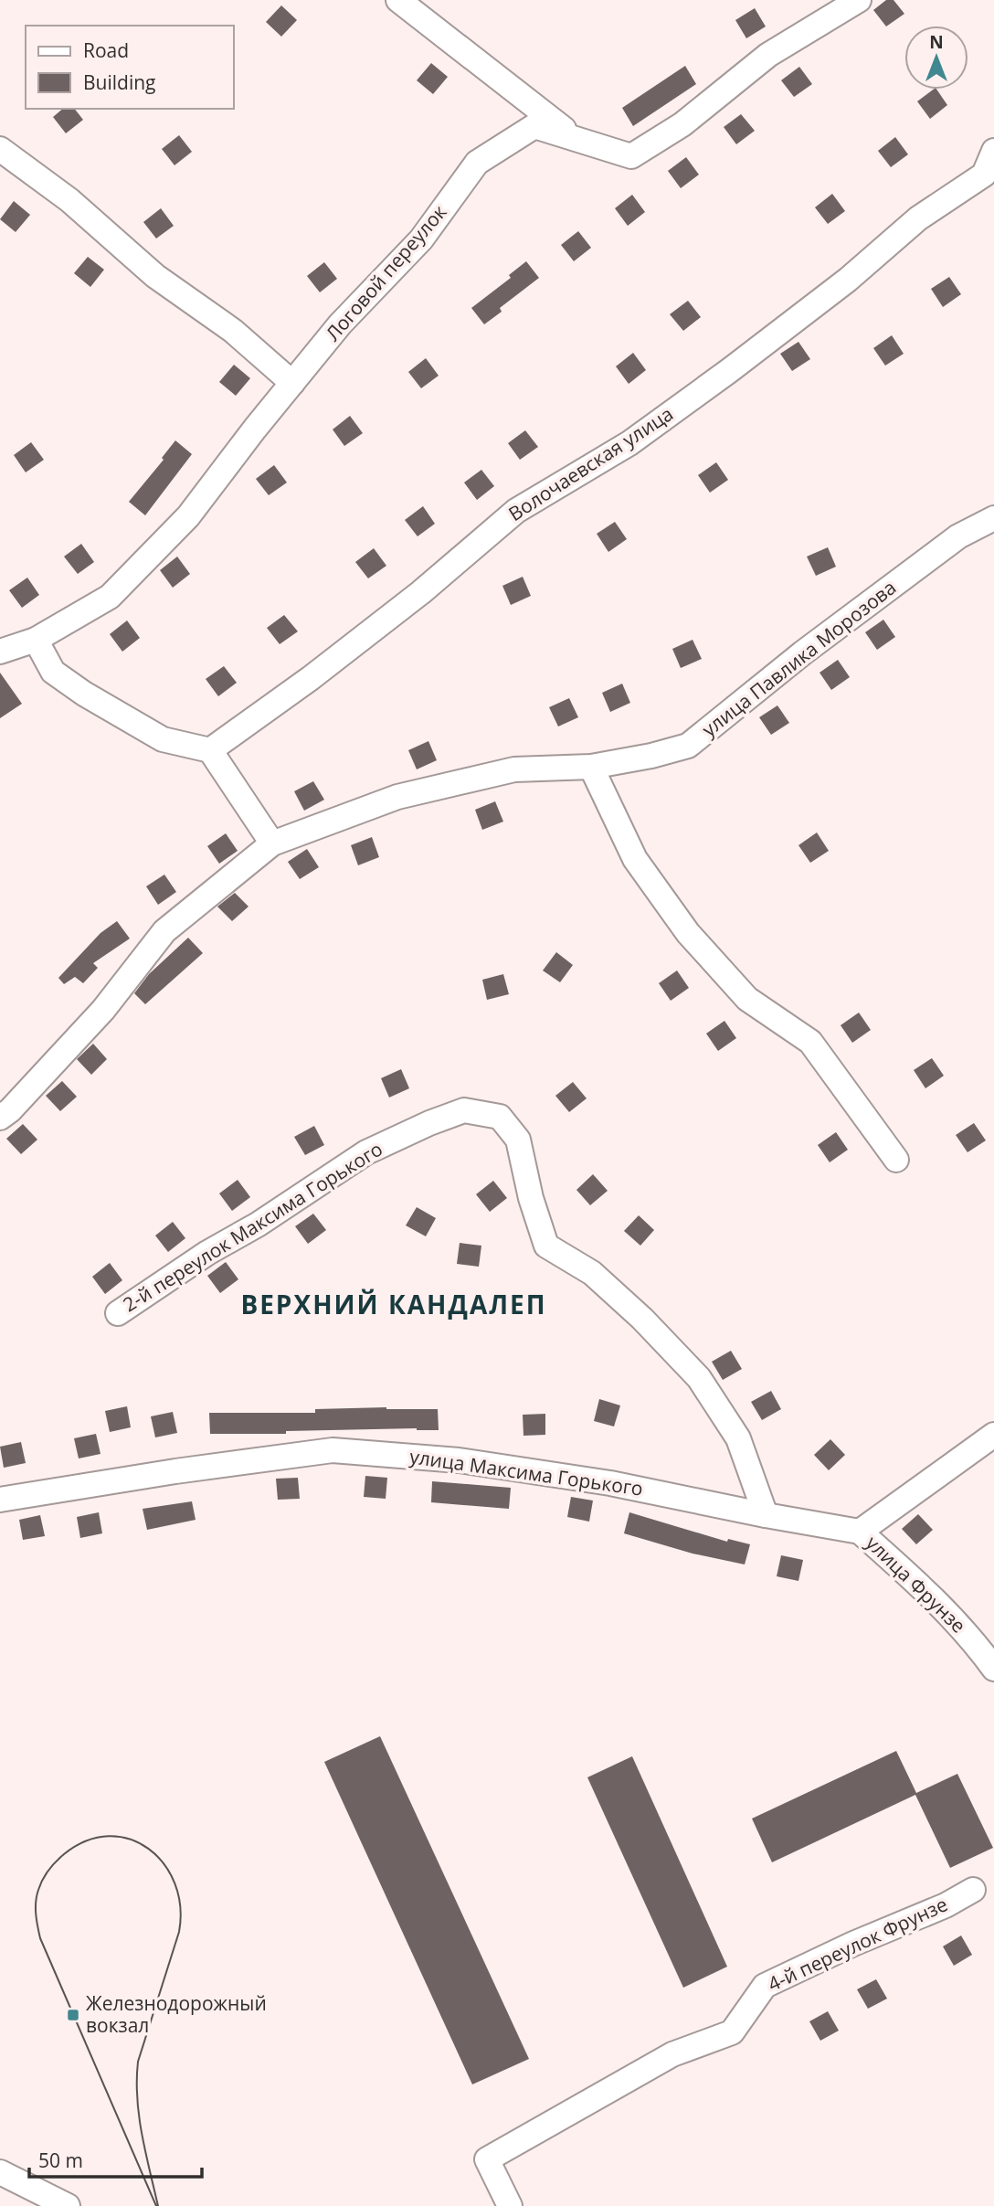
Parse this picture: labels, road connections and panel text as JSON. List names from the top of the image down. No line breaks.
{"streets":{"street":["Логовой переулок","Волочаевская улица","улица Павлика Морозова","2-й переулок Максима Горького","улица Максима Горького","улица Фрунзе","4-й переулок Фрунзе"]},"crossings":[["2-й переулок Максима Горького","улица Максима Горького"],["улица Максима Горького","улица Фрунзе"]],"districts":["ВЕРХНИЙ КАНДАЛЕП"],"places":{"transit":["Железнодорожный вокзал"]},"legend":["Road","Building"],"scale_bar":"50 m","north":"top"}
